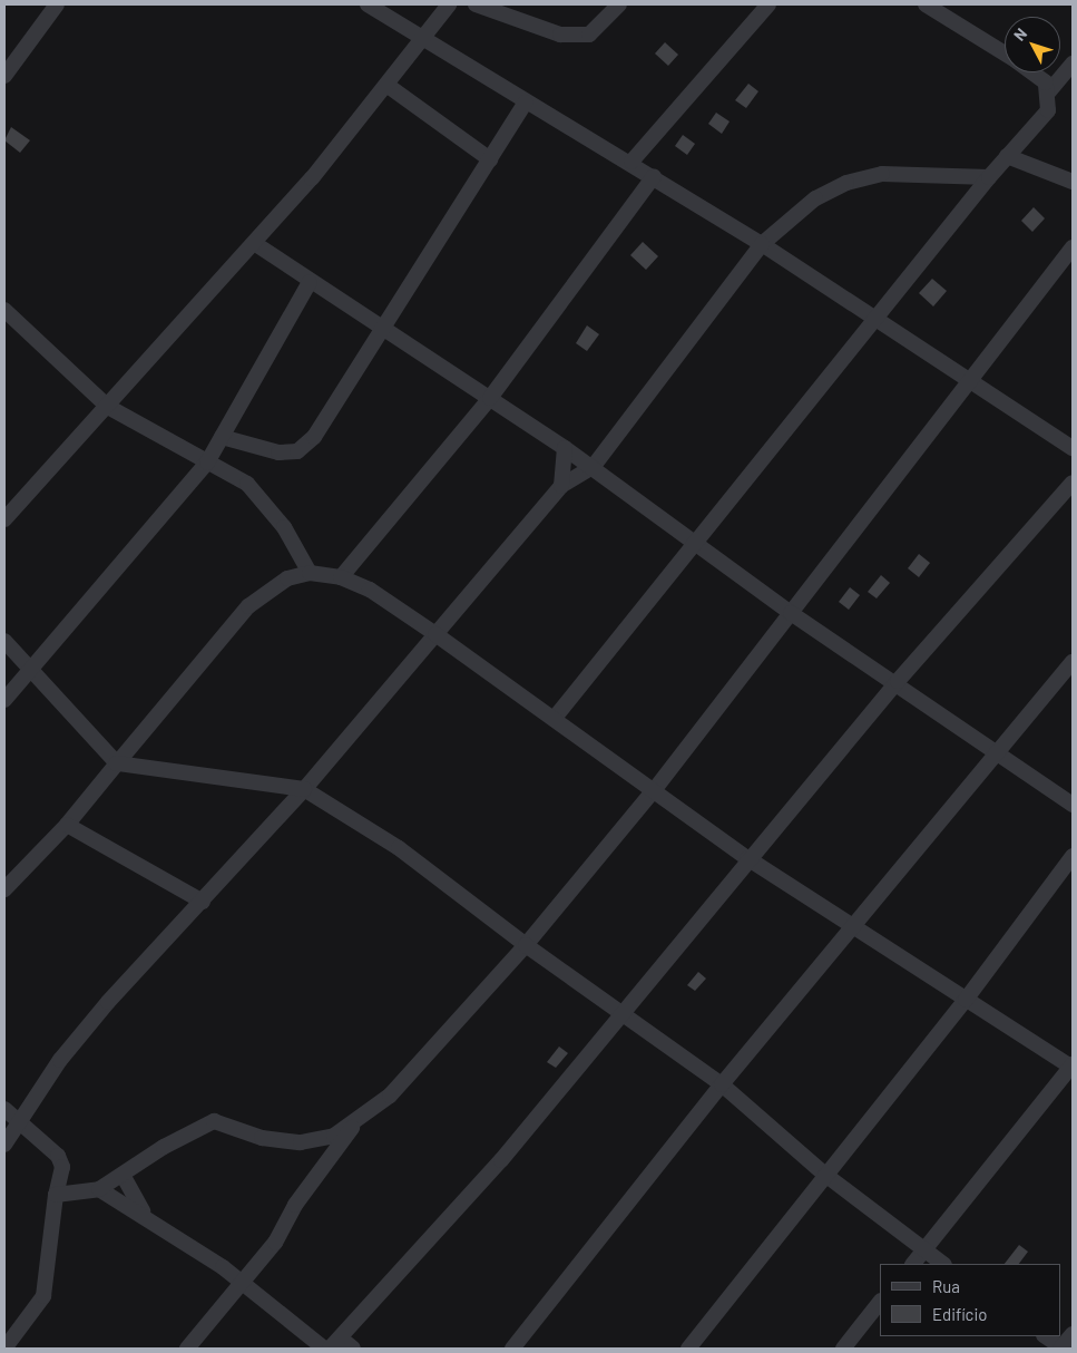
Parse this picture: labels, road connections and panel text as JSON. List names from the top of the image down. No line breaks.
{"legend":["Rua","Edifício"],"north":"top left"}
